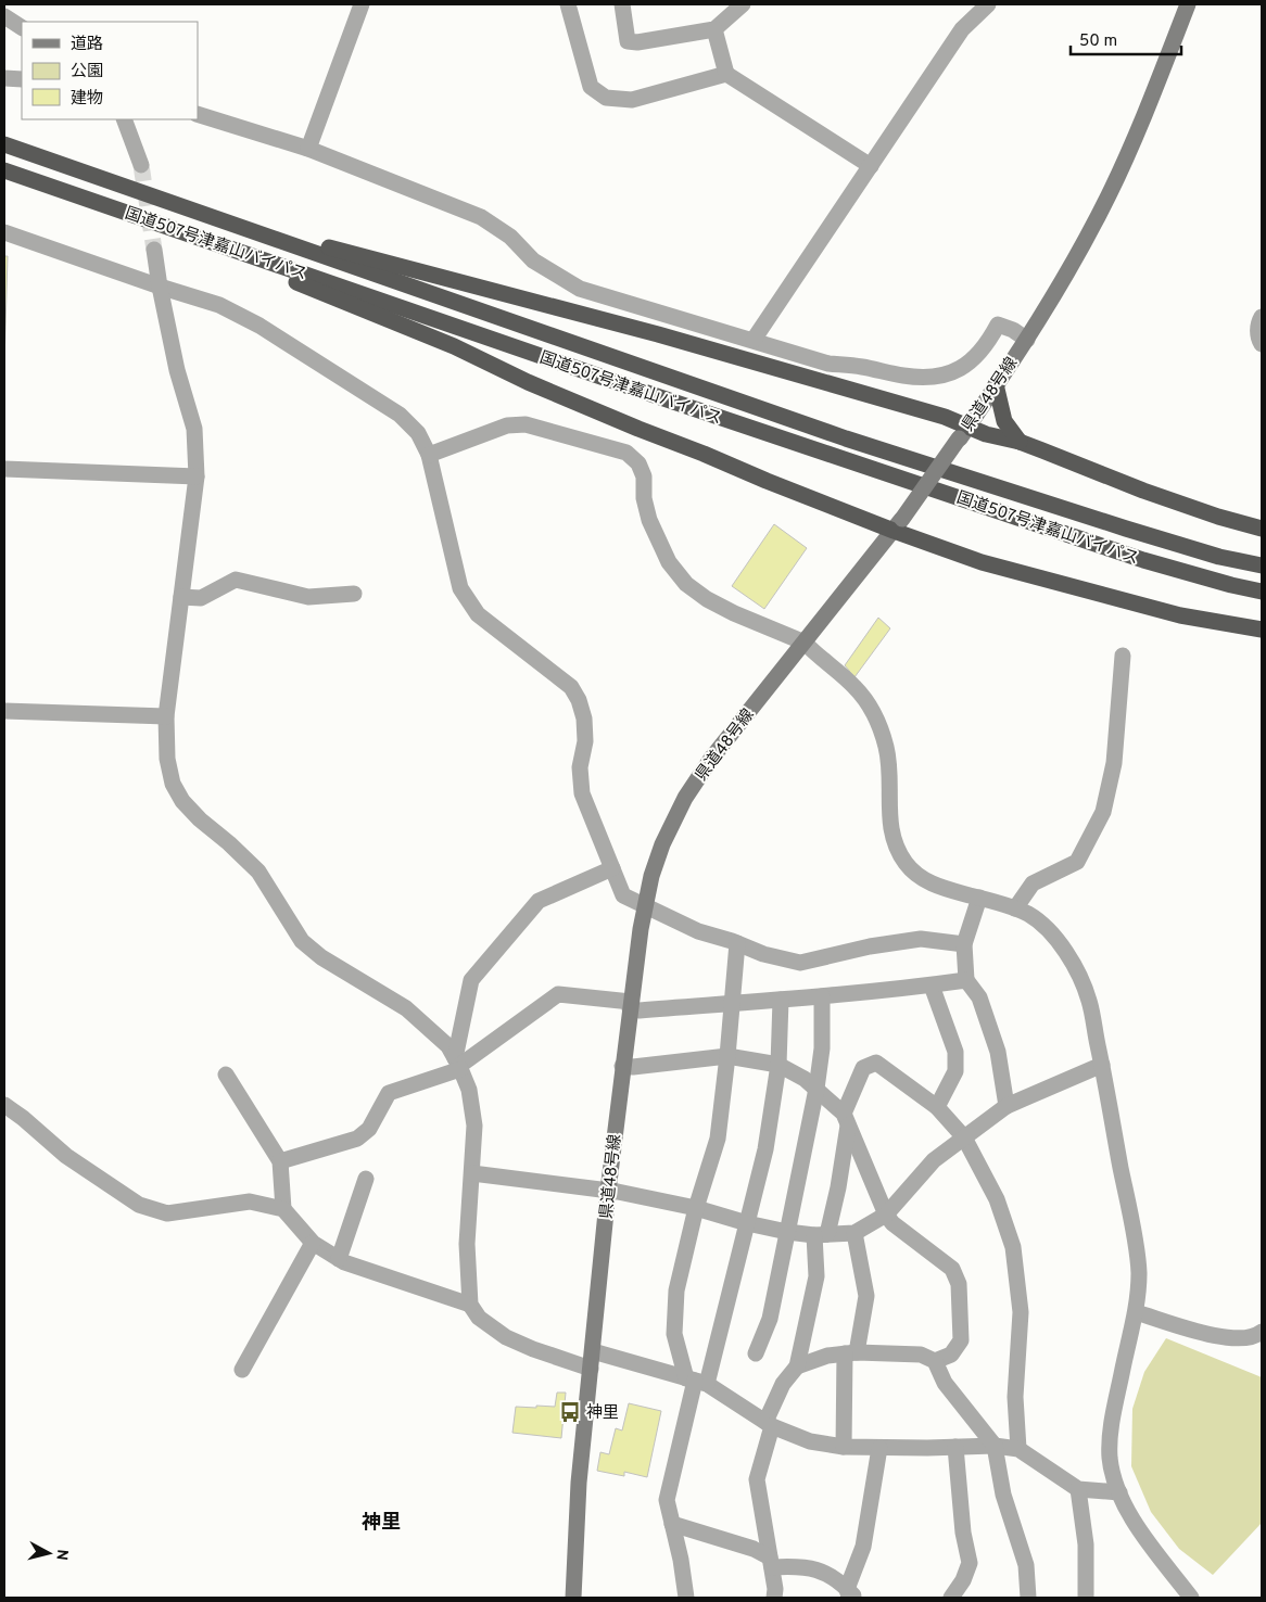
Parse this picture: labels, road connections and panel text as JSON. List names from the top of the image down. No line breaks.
{"streets":{"highway":["国道507号津嘉山バイパス"],"main road":["県道48号線"]},"districts":["神里"],"places":{"bus stop":["神里"]},"legend":["道路","公園","建物"],"scale_bar":"50 m","north":"right"}
